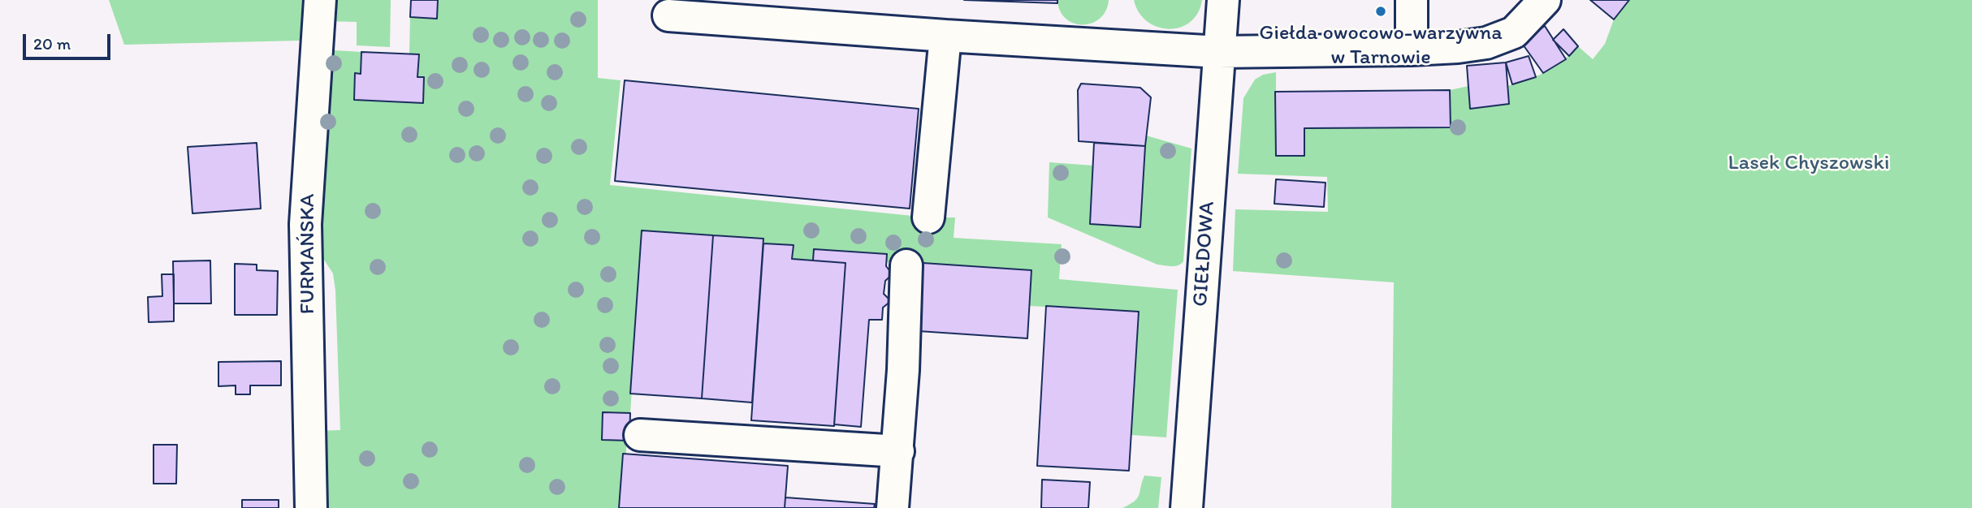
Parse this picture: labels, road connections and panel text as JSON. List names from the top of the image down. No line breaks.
{"streets":{"street":["FURMAŃSKA","GIEŁDOWA"]},"parks":["Lasek Chyszowski"],"places":["Giełda owocowo-warzywna w Tarnowie"],"scale_bar":"20 m"}
